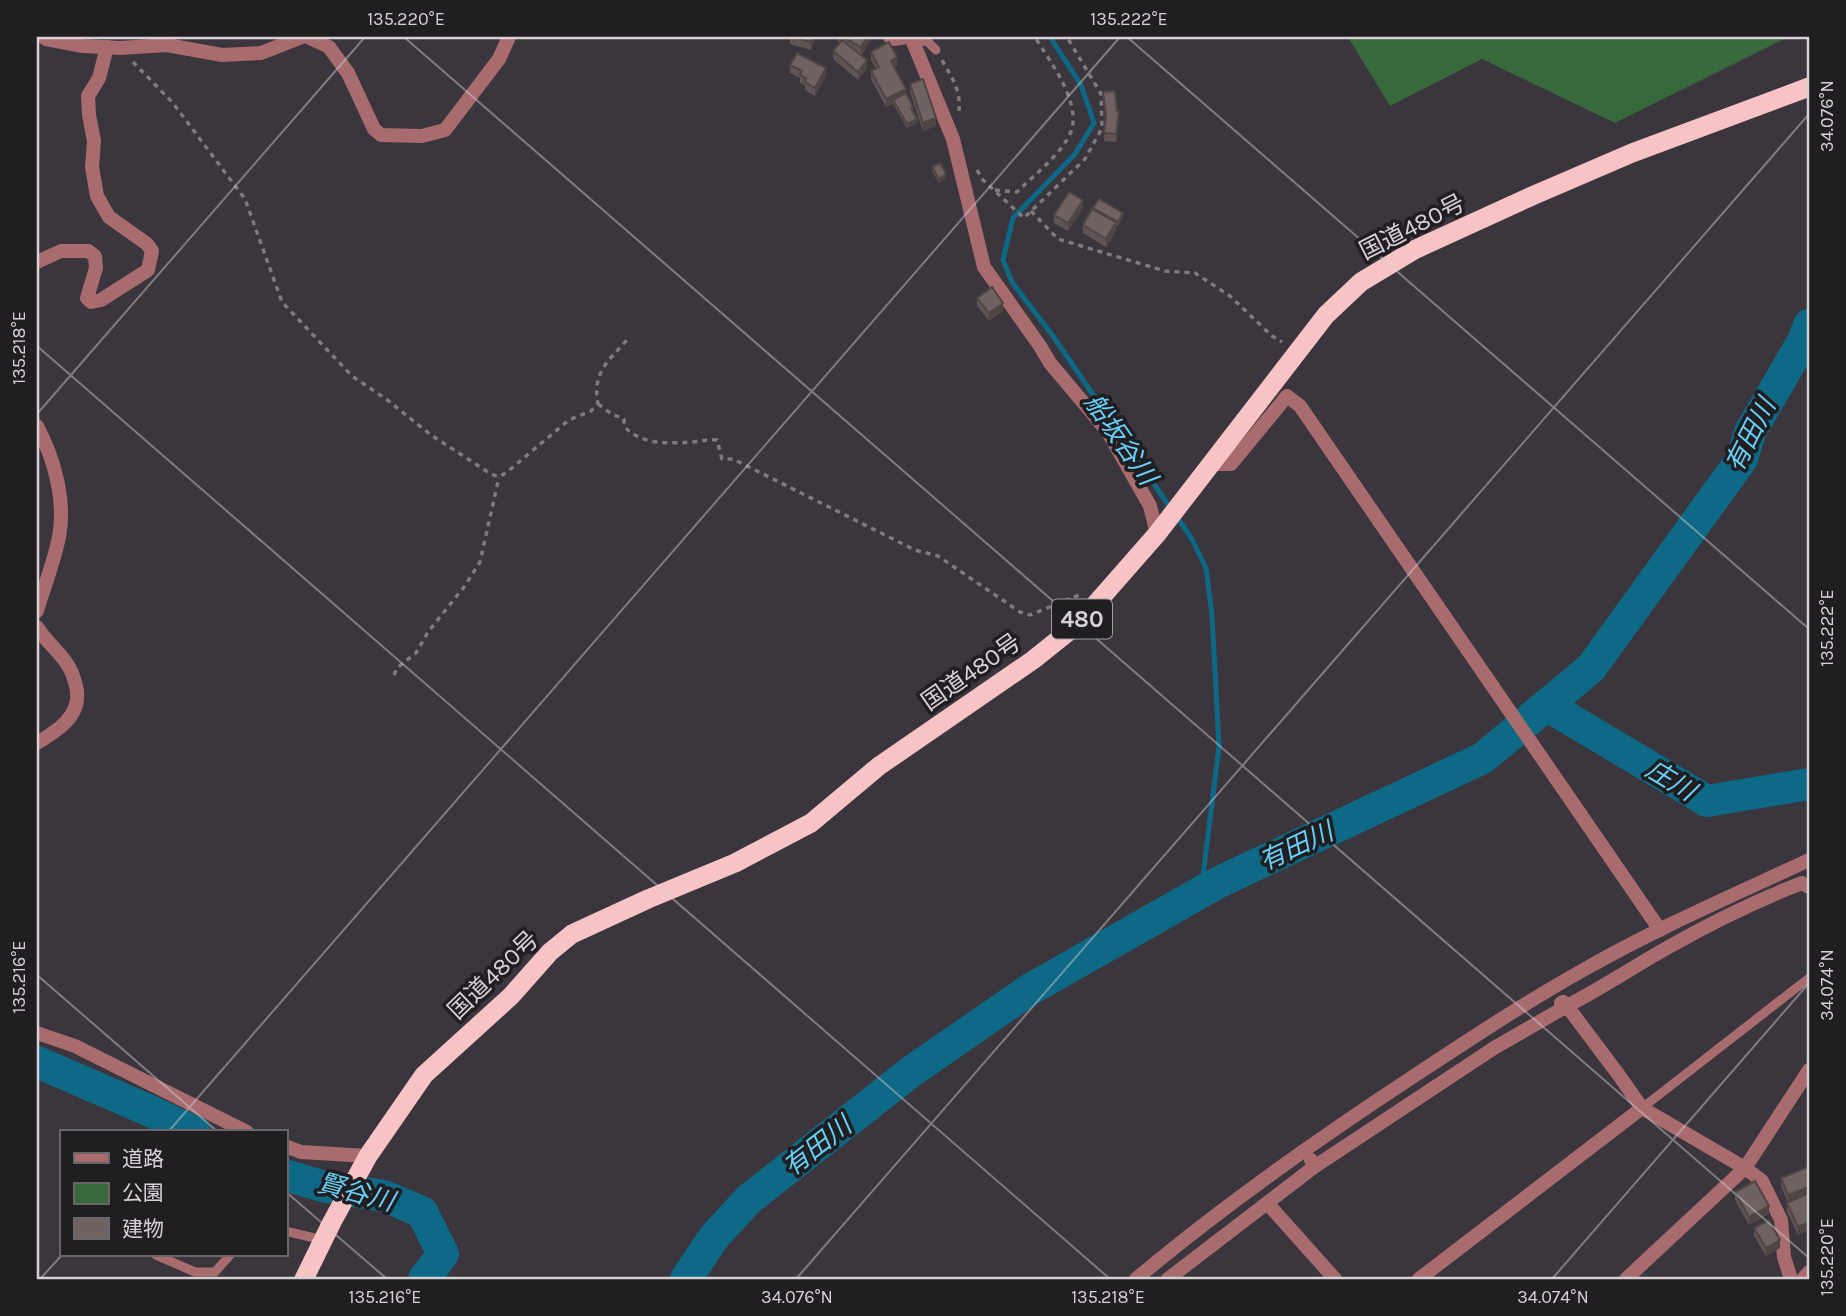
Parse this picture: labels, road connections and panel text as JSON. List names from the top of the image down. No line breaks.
{"streets":{"highway":["国道480号","480"]},"water":["有田川","船坂谷川","庄川","賢谷川"],"legend":["道路","公園","建物"],"coordinates":["135.220°E","135.222°E","34.076°N","135.218°E","135.216°E","34.074°N"]}
